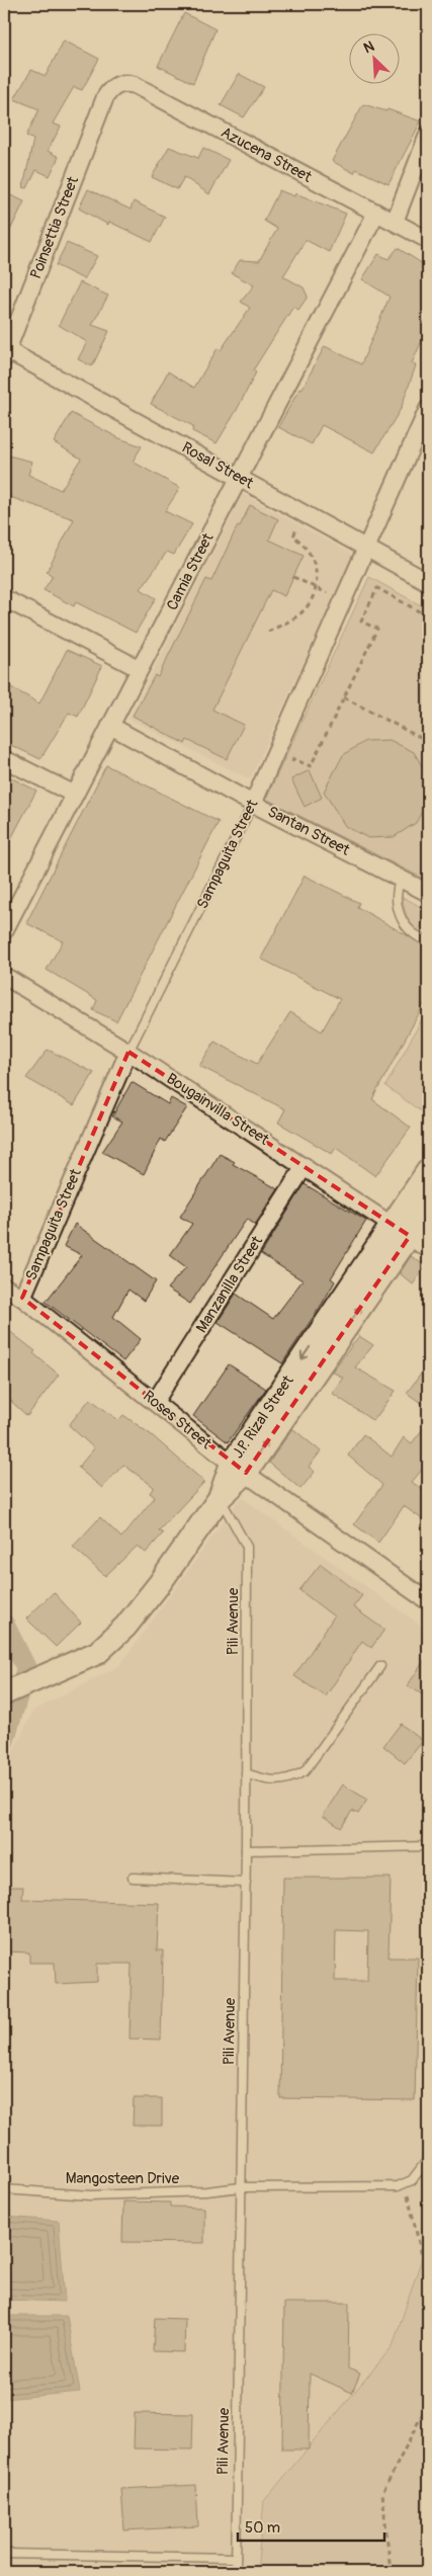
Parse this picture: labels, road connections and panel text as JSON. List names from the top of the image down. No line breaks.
{"streets":{"main road":["J.P. Rizal Street"],"street":["Azucena Street","Poinsettia Street","Rosal Street","Camia Street","Santan Street","Sampaguita Street","Bougainvilla Street","Manzanilla Street","Roses Street"],"lane":["Pili Avenue","Mangosteen Drive"]},"crossings":[["Azucena Street","Poinsettia Street"],["Azucena Street","Camia Street"],["Poinsettia Street","Rosal Street"],["Rosal Street","Camia Street"],["Rosal Street","Sampaguita Street"],["Camia Street","Santan Street"],["Santan Street","Sampaguita Street"],["Sampaguita Street","Bougainvilla Street"],["Sampaguita Street","Roses Street"],["Bougainvilla Street","Manzanilla Street"],["Bougainvilla Street","J.P. Rizal Street"],["Manzanilla Street","Roses Street"],["J.P. Rizal Street","Roses Street"],["J.P. Rizal Street","Pili Avenue"],["Pili Avenue","Mangosteen Drive"]],"scale_bar":"50 m","north":"top left"}
